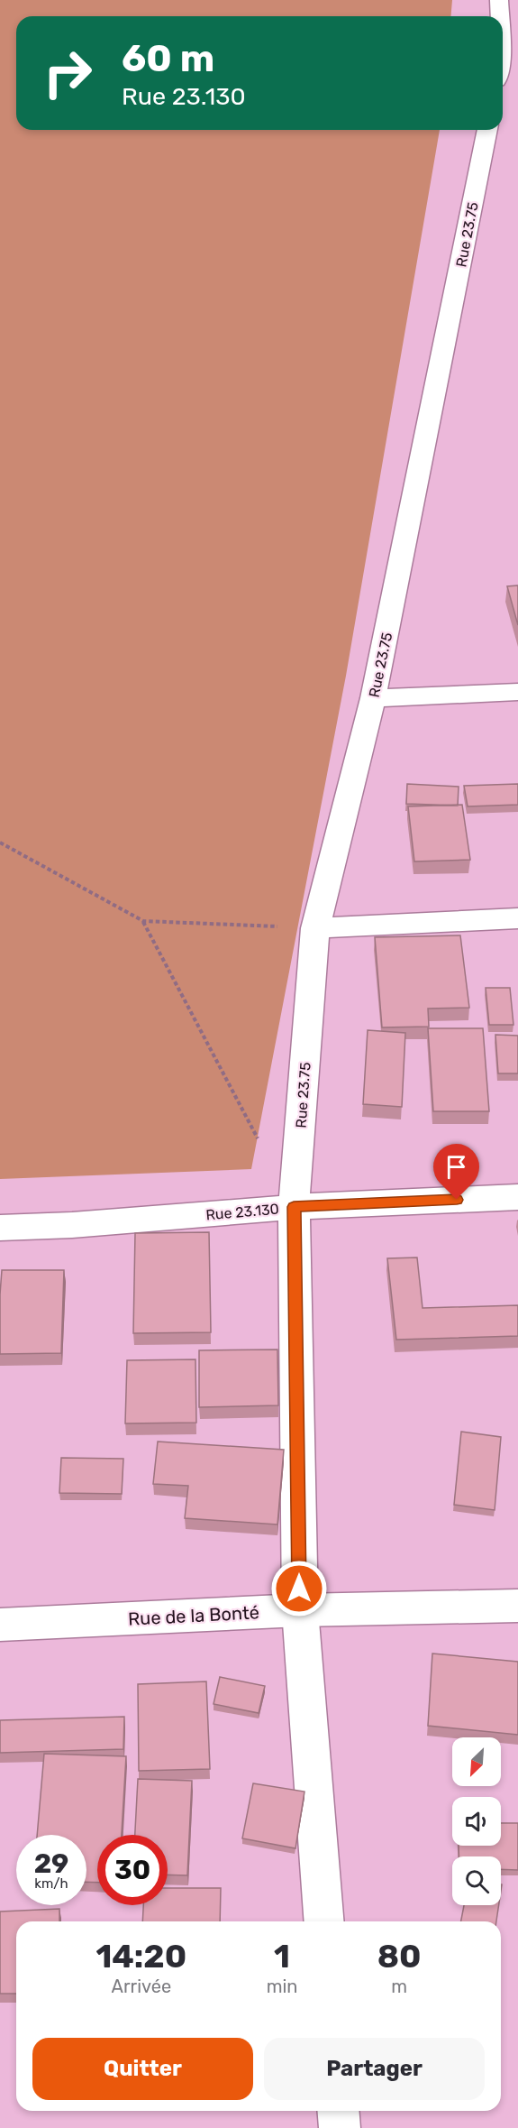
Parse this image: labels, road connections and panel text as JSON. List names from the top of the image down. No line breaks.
{"streets":{"street":["Rue 23.75","Rue 23.130","Rue de la Bonté"]},"crossings":[["Rue 23.75","Rue 23.130"],["Rue 23.75","Rue de la Bonté"]],"north":"bottom left","page":{"turn":["60 m","Rue 23.130"],"speed":"29 km/h","limit":"30","eta":["14:20","Arrivée","1","min","80","m"],"buttons":["Quitter","Partager"]}}
